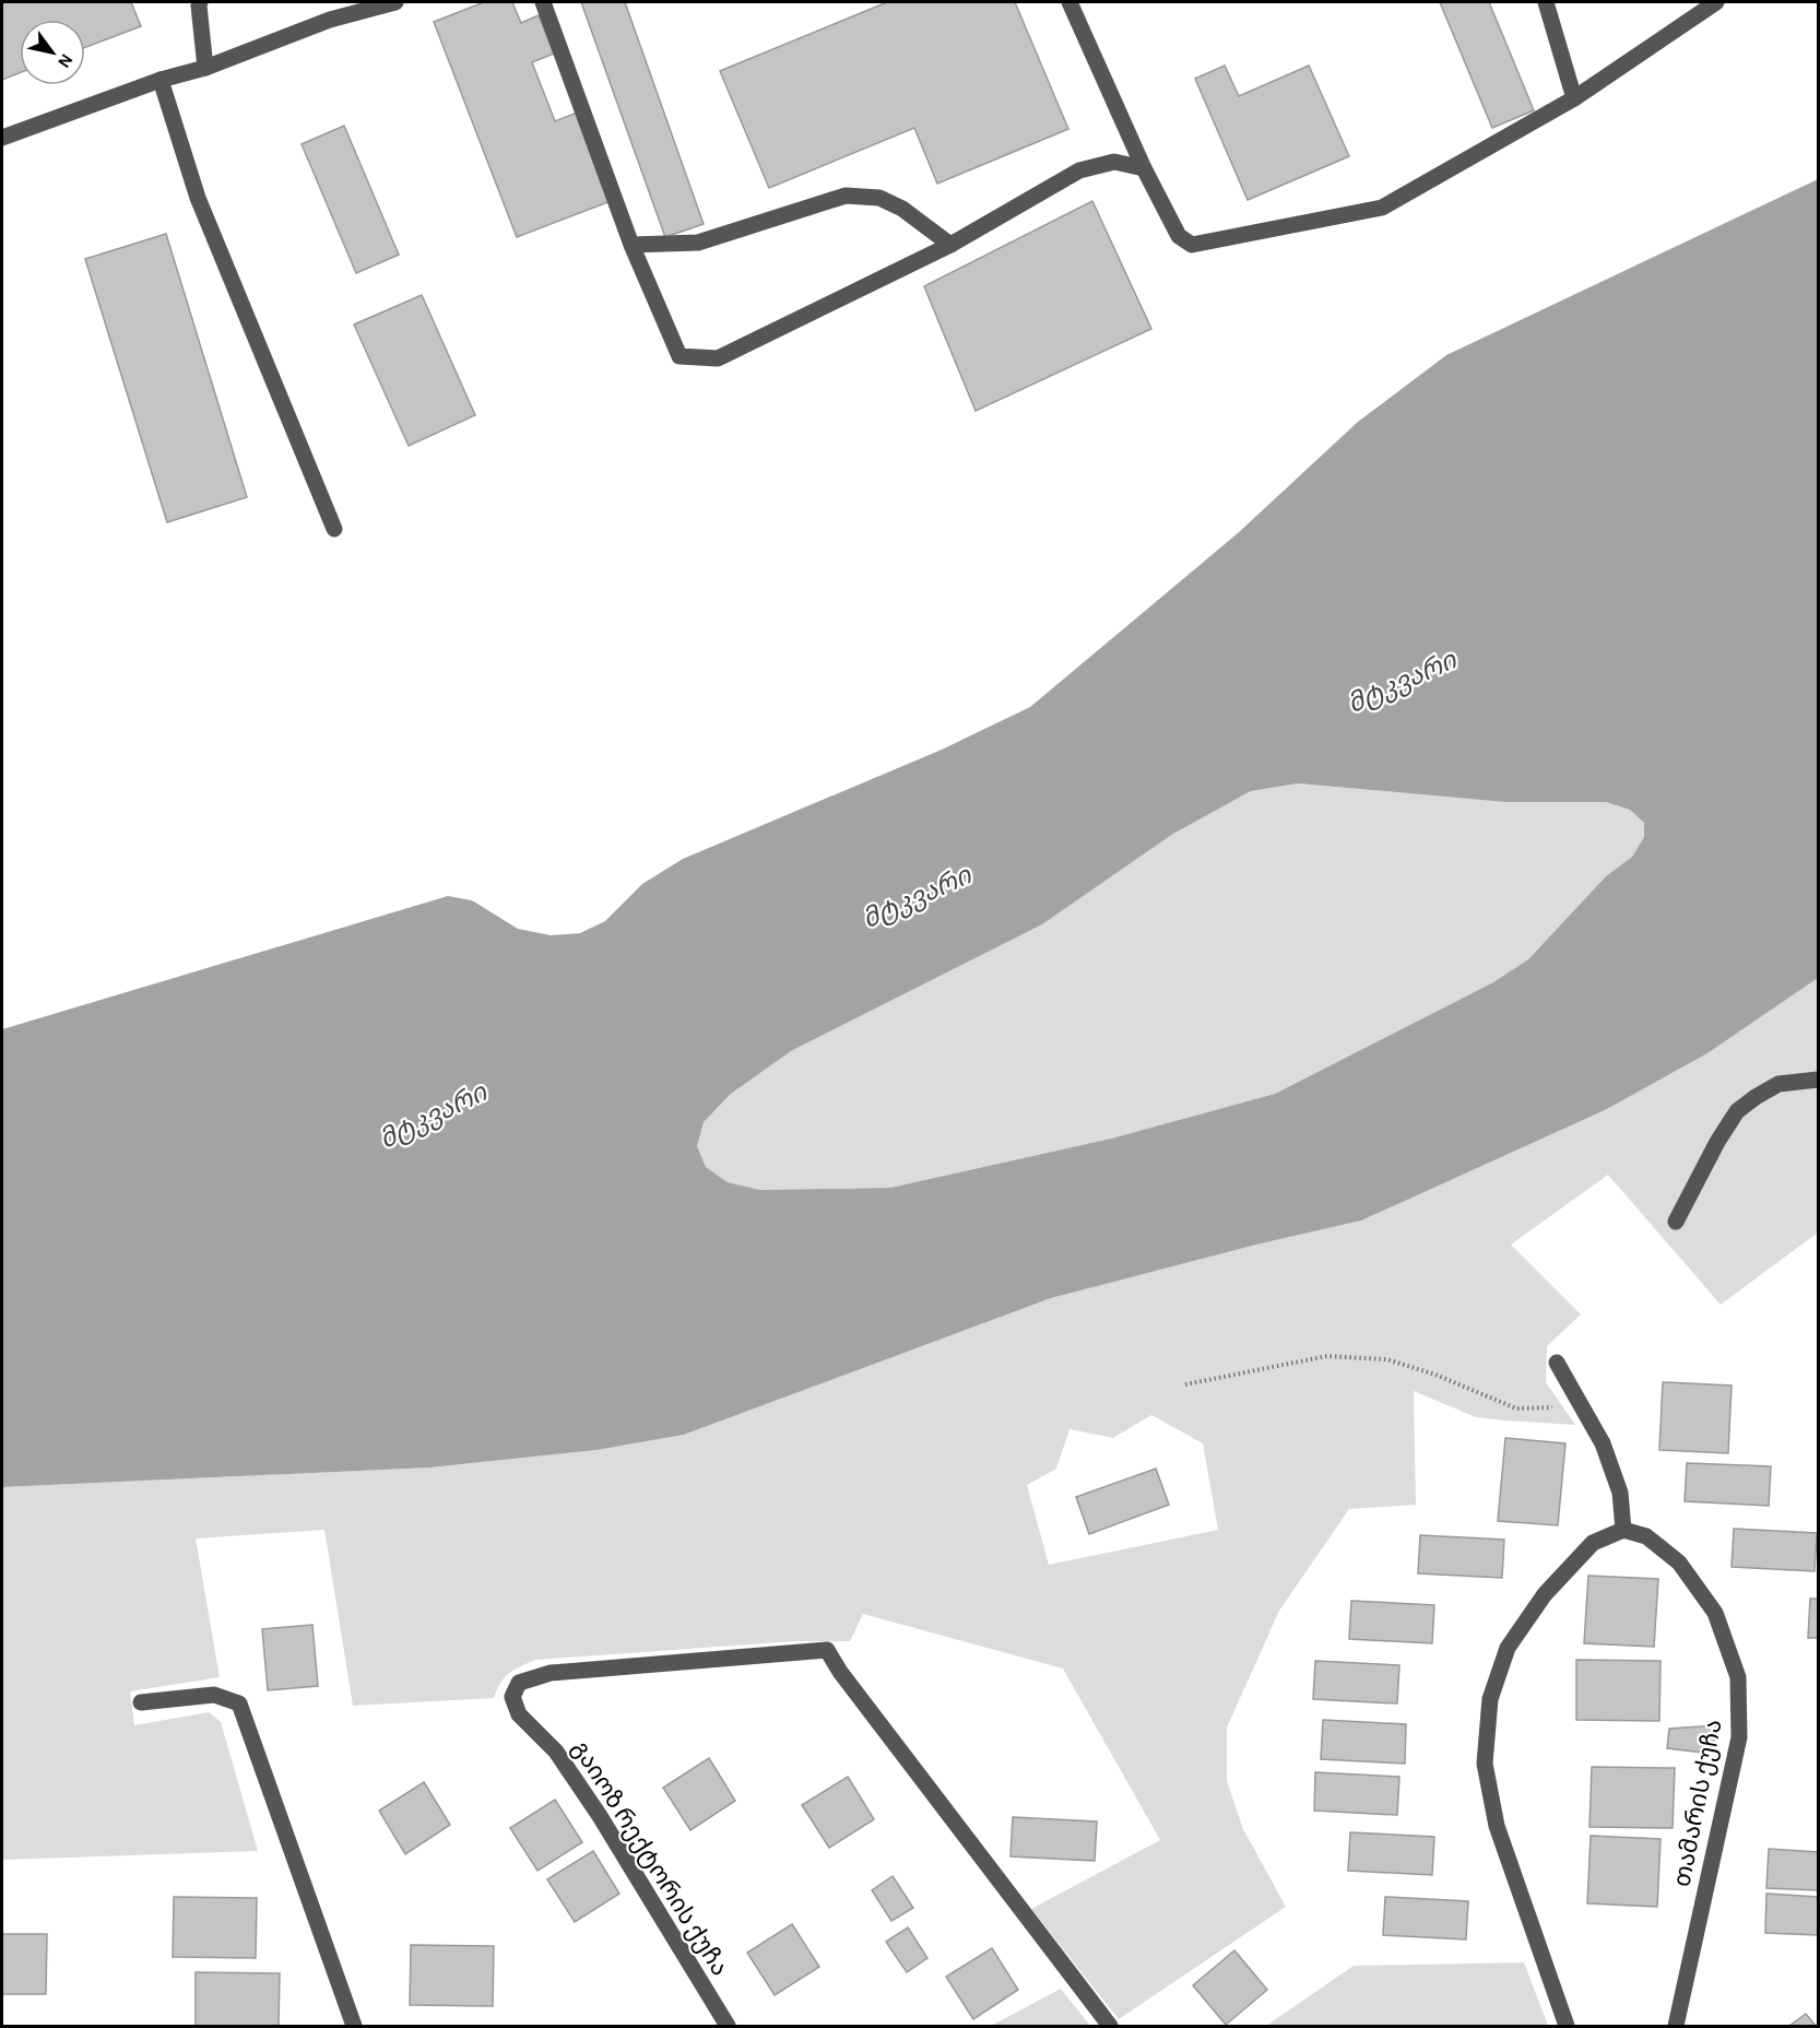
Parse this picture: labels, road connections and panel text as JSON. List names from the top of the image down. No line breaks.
{"streets":{"street":["თამარის ქუჩა","გაიოზ რექტორის ქუჩა"]},"water":["მტკვარი"],"north":"bottom right"}
